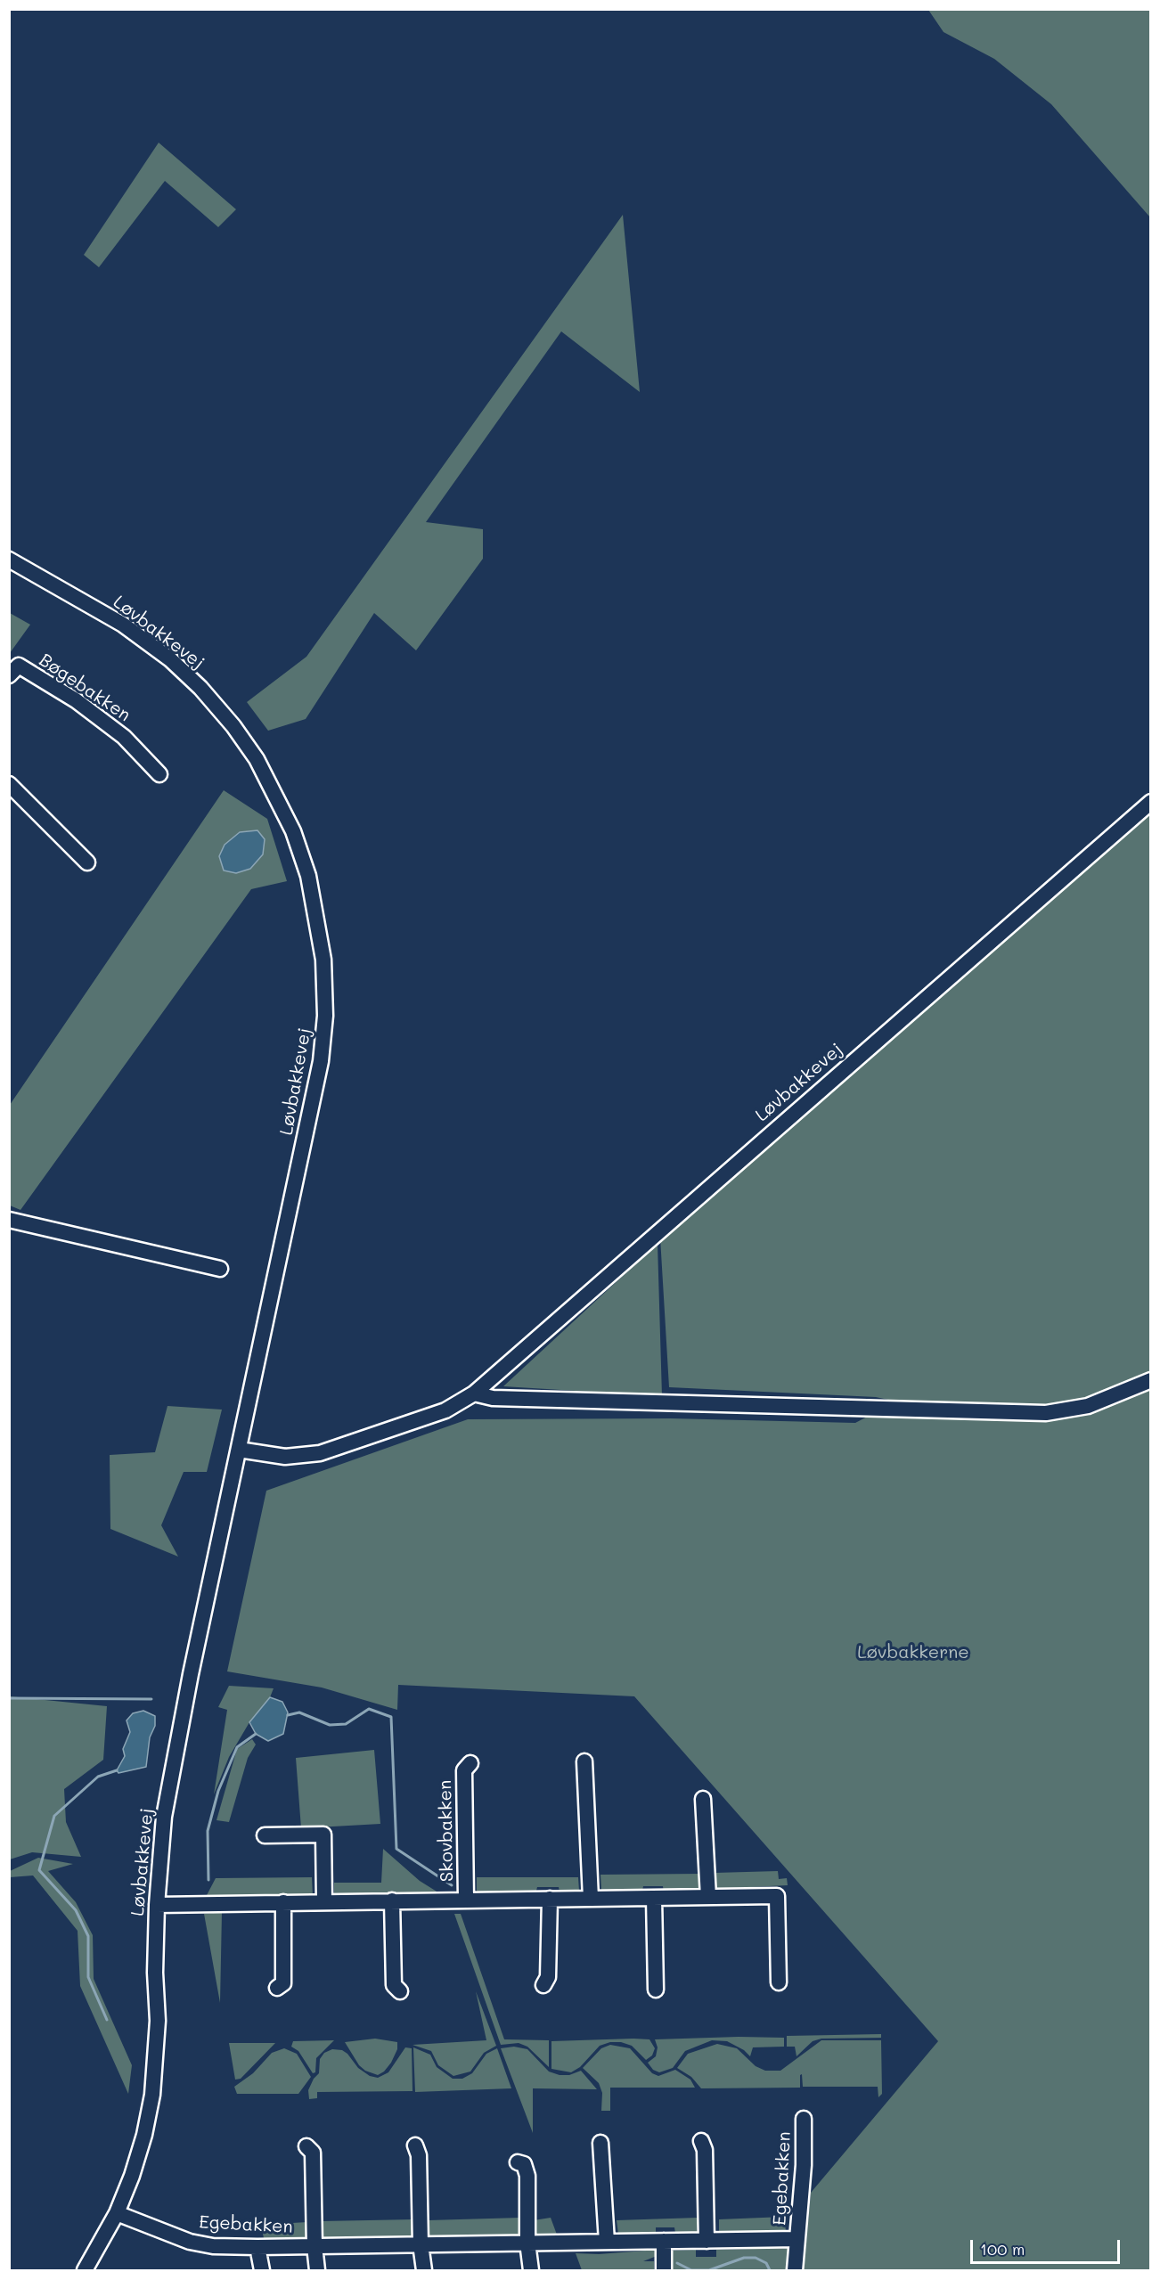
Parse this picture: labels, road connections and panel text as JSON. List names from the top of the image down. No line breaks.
{"streets":{"street":["Løvbakkevej","Bøgebakken","Skovbakken","Egebakken"]},"crossings":[["Løvbakkevej","Skovbakken"],["Løvbakkevej","Egebakken"]],"parks":["Løvbakkerne"],"scale_bar":"100 m"}
